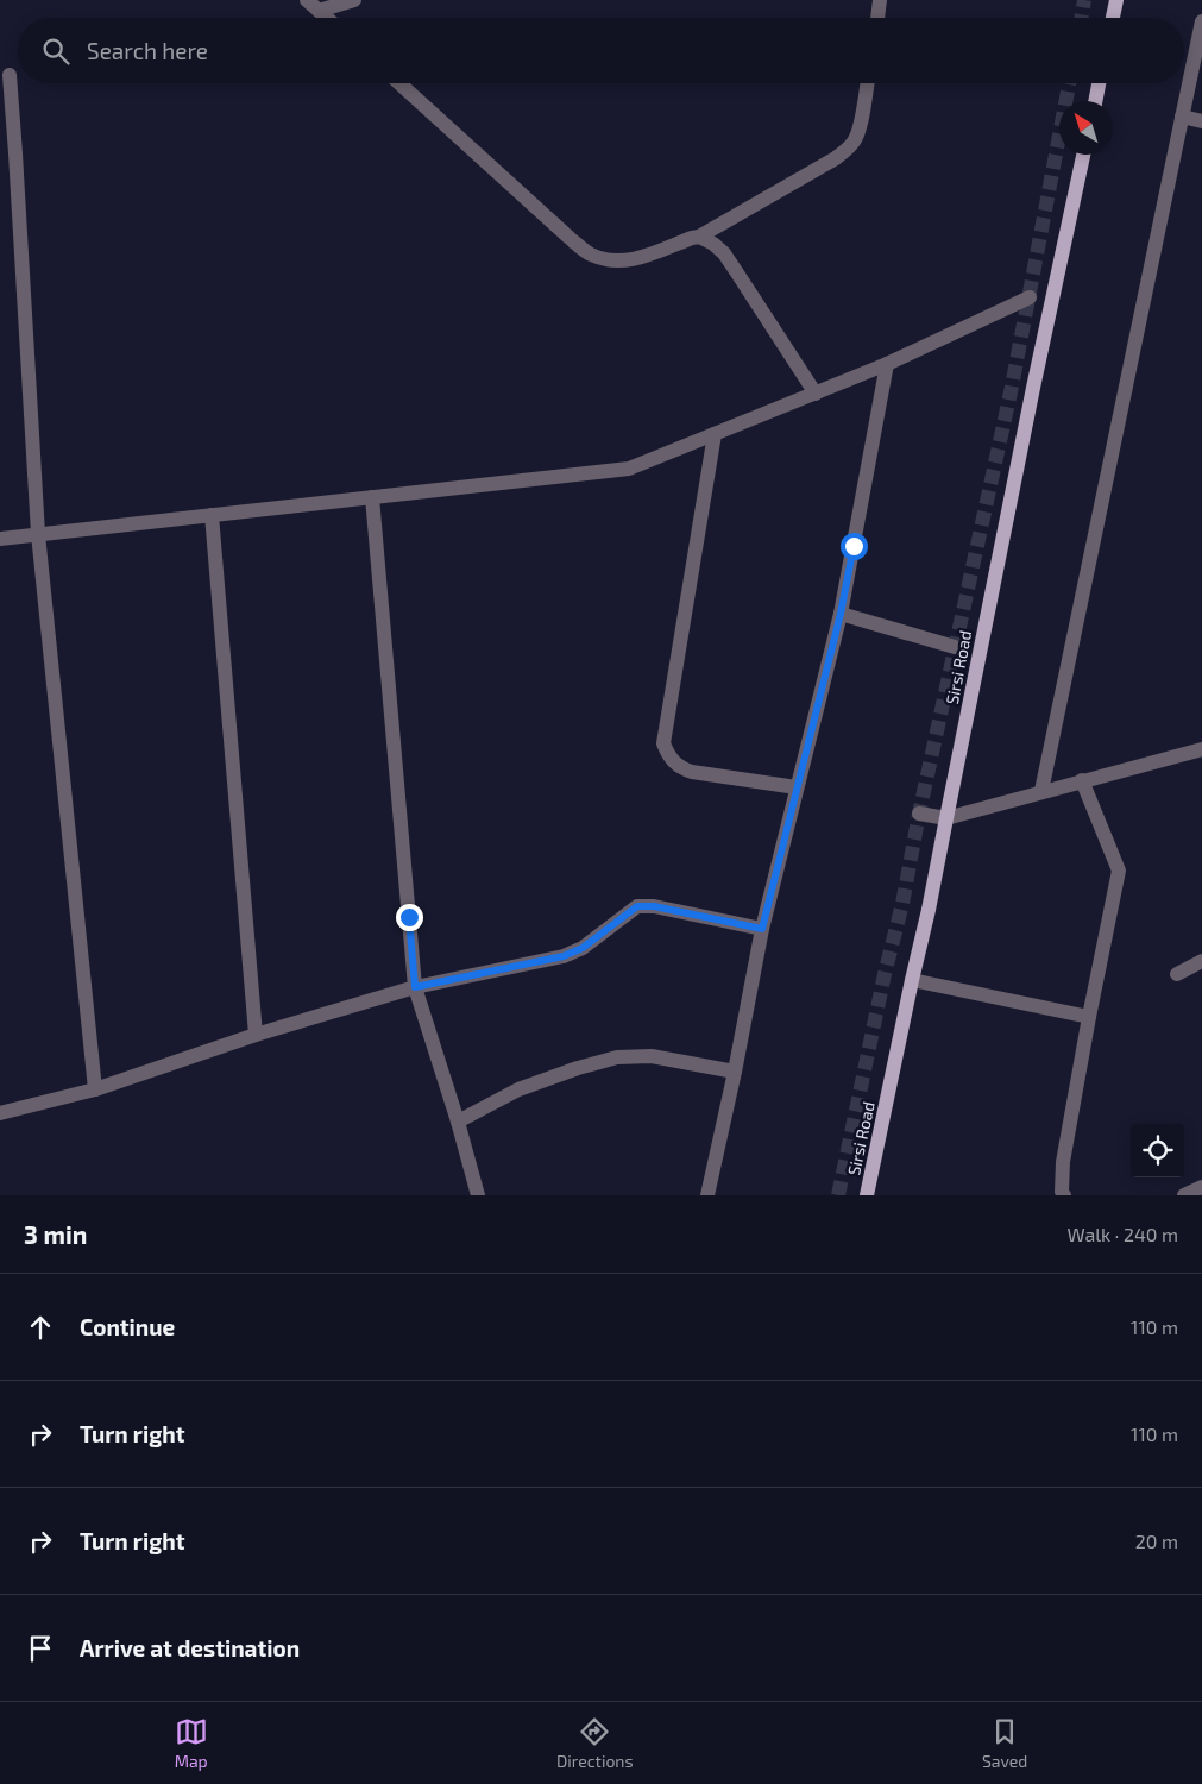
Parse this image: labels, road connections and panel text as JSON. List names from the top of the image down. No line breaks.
{"streets":{"main road":["Sirsi Road"]},"north":"top left","page":{"search":"Search here","heading":["3 min","Walk · 240 m"],"list":[["Continue","110 m"],["Turn right","110 m"],["Turn right","20 m"],"Arrive at destination"],"nav":["Map","Directions","Saved"]}}
